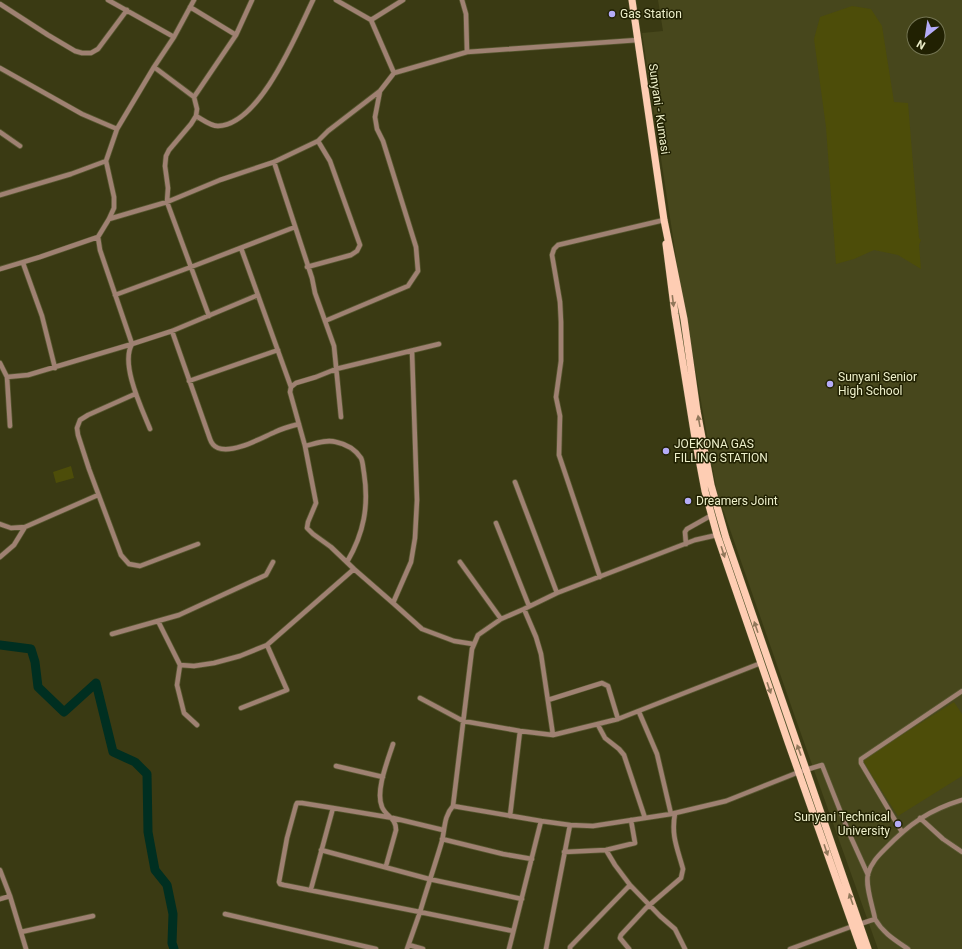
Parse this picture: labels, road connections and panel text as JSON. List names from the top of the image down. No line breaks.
{"streets":{"main road":["Sunyani - Kumasi"]},"places":["Gas Station","Sunyani Senior High School","JOEKONA GAS FILLING STATION","Dreamers Joint","Sunyani Technical University"],"north":"bottom left"}
